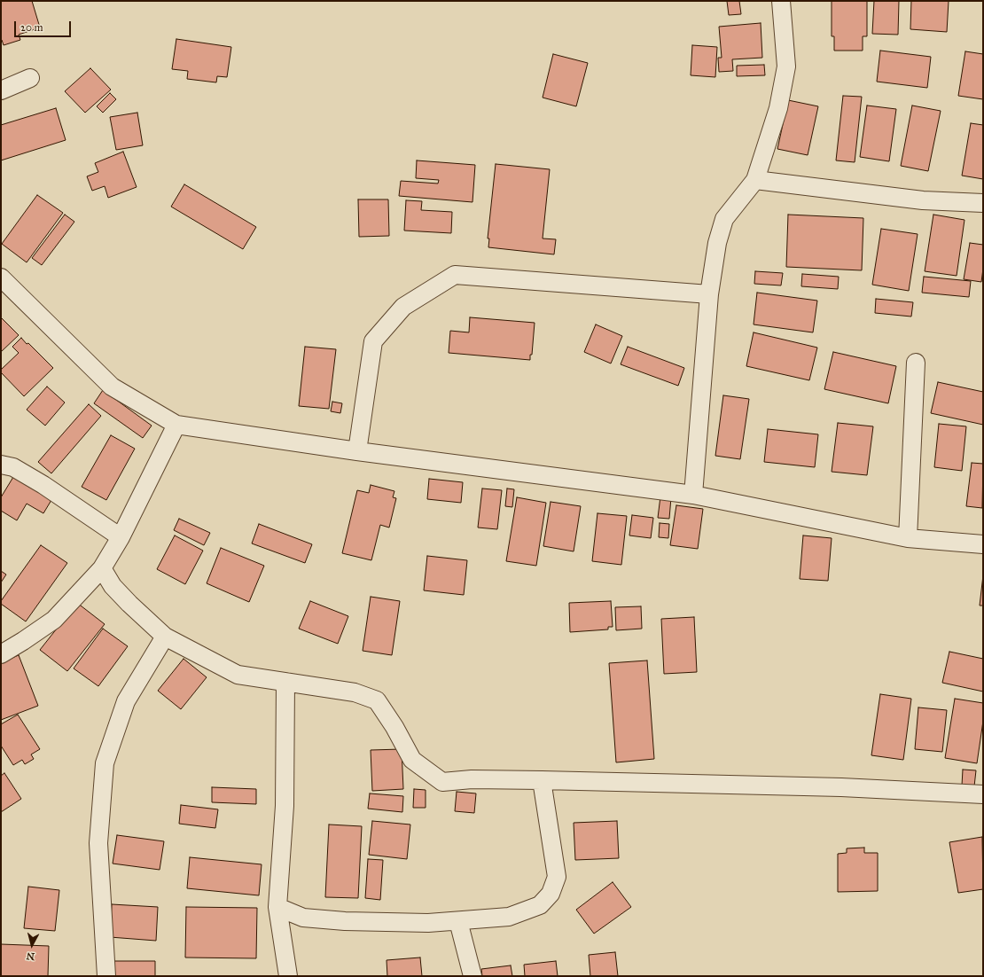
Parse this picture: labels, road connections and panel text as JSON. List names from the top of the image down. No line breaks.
{"scale_bar":"20 m","north":"bottom"}
